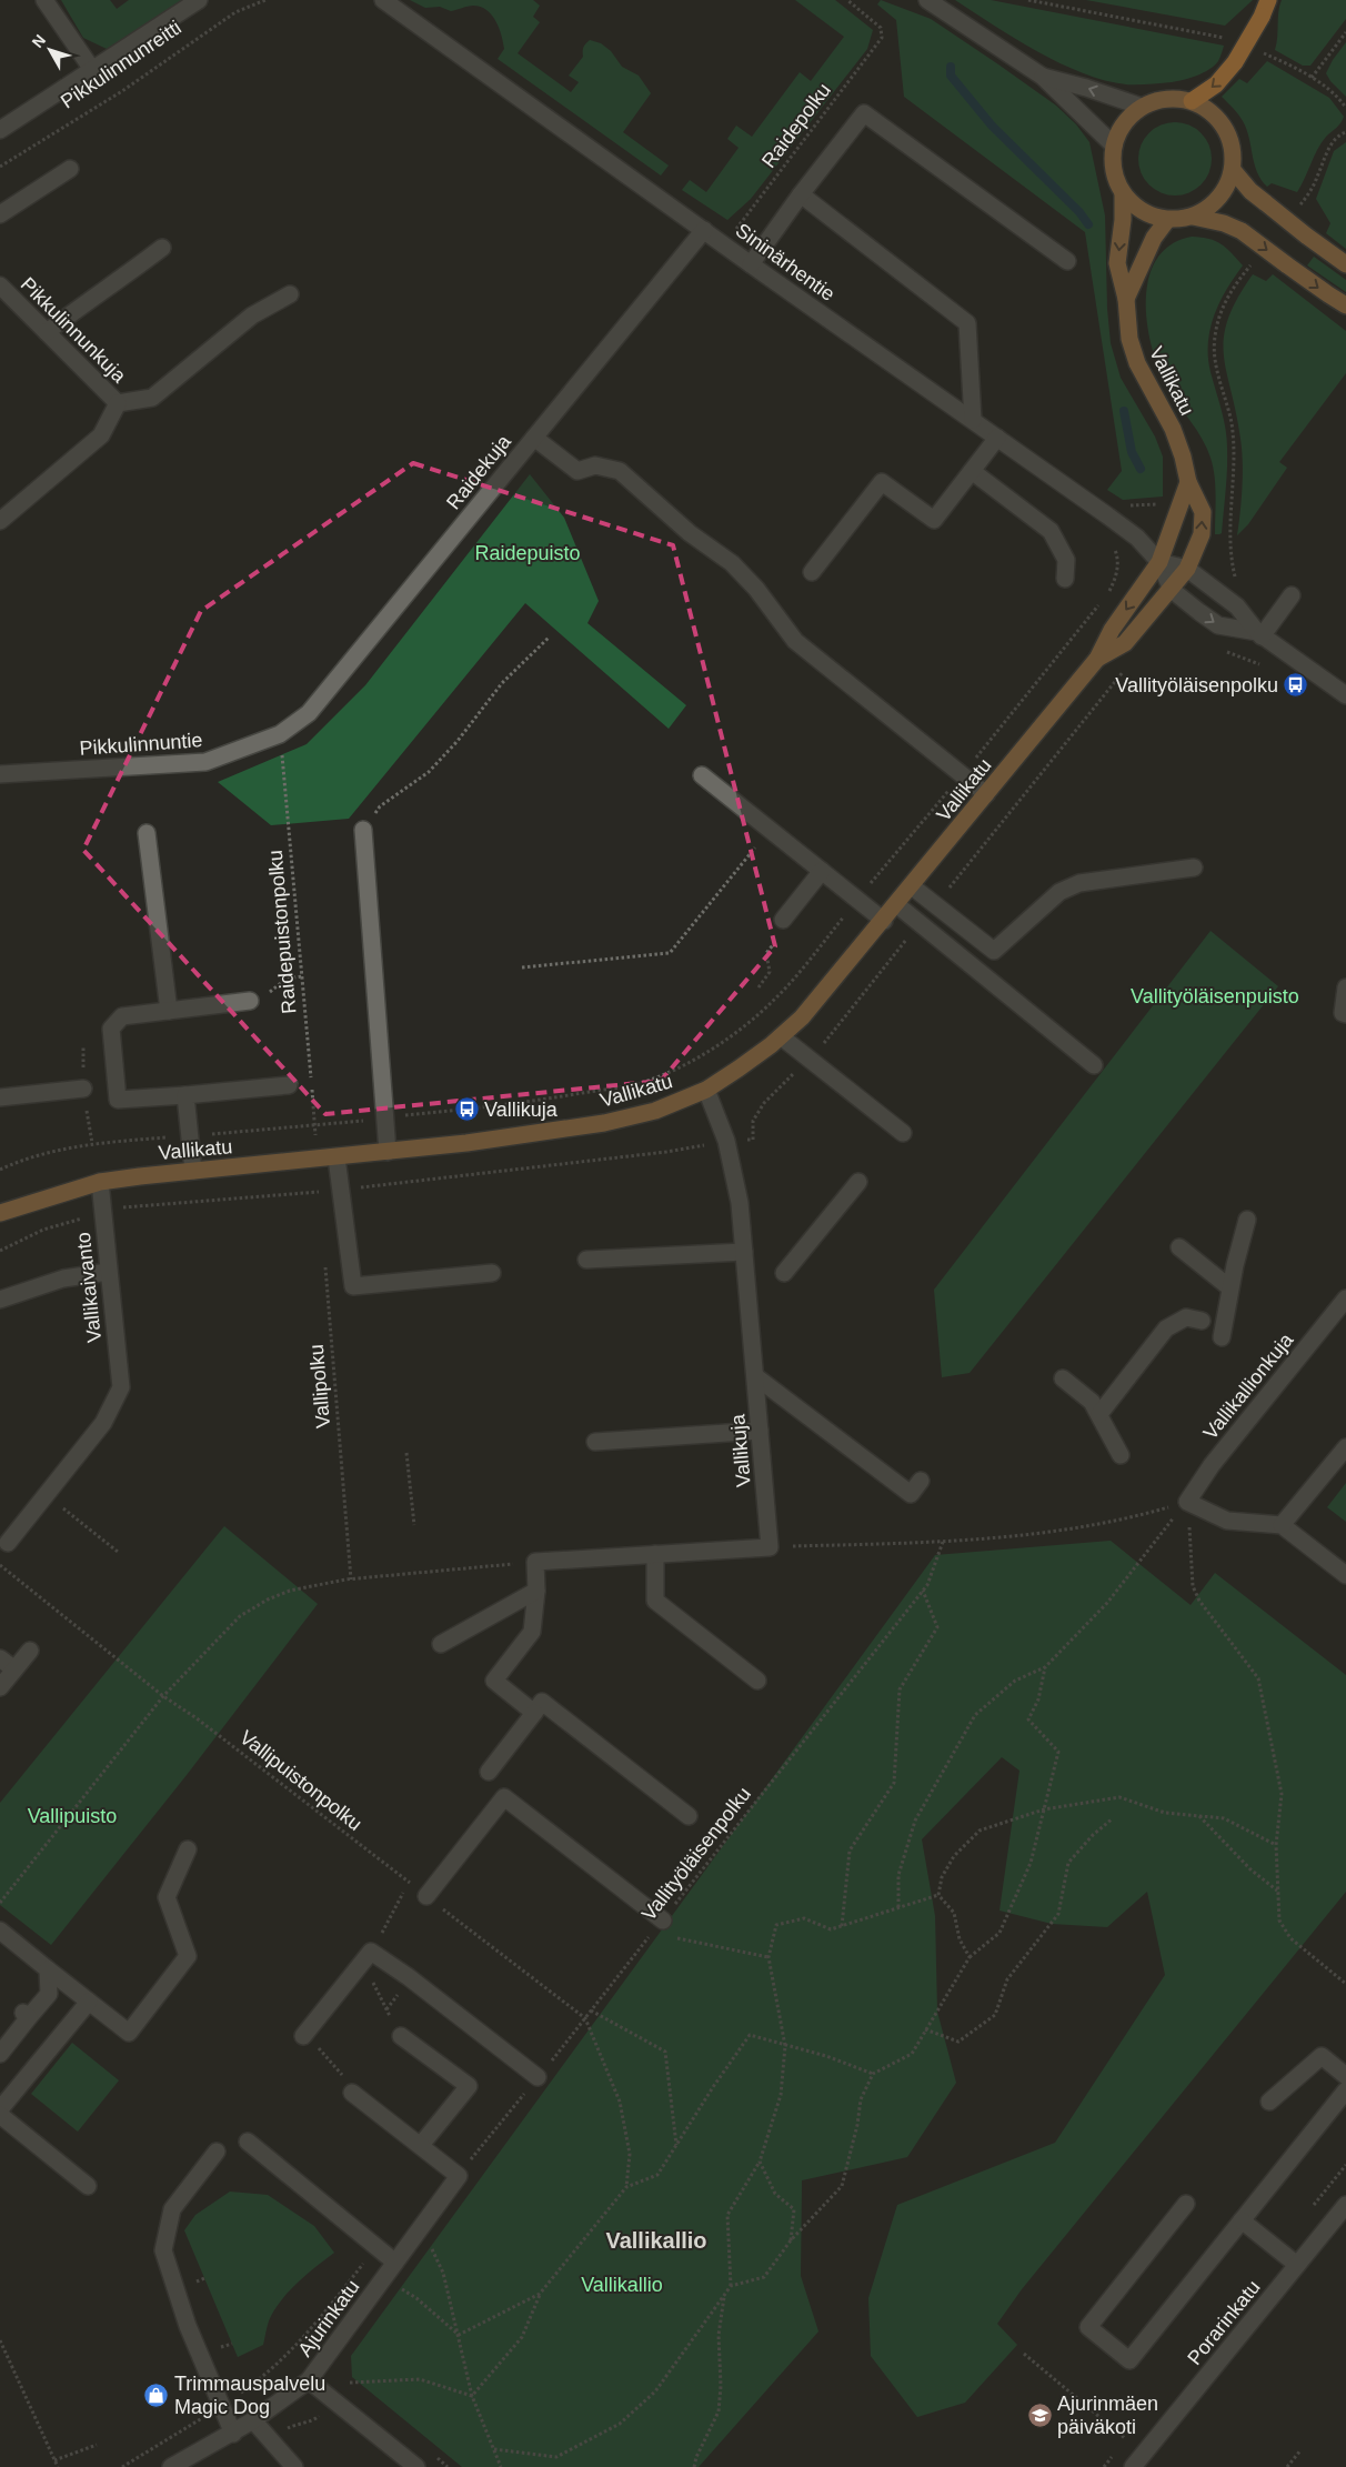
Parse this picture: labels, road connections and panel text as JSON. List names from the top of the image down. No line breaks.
{"streets":{"main road":["Vallikatu"],"street":["Pikkulinnunreitti","Sininärhentie","Pikkulinnunkuja","Raidekuja","Pikkulinnuntie","Vallikaivanto","Vallikallionkuja","Vallikuja","Ajurinkatu","Porarinkatu"],"path":["Raidepolku","Raidepuistonpolku","Vallipolku","Vallipuistonpolku","Vallityöläisenpolku"]},"crossings":[["Sininärhentie","Vallikatu"],["Sininärhentie","Raidekuja"],["Vallikatu","Vallikaivanto"],["Vallikatu","Vallikuja"],["Raidekuja","Pikkulinnuntie"],["Raidekuja","Raidepuistonpolku"],["Pikkulinnuntie","Raidepuistonpolku"],["Vallipuistonpolku","Vallityöläisenpolku"],["Vallityöläisenpolku","Ajurinkatu"]],"districts":["Vallikallio"],"parks":["Raidepuisto","Vallityöläisenpuisto","Vallipuisto","Vallikallio"],"places":{"bus stop":["Vallityöläisenpolku","Vallikuja"],"shop":["Trimmauspalvelu Magic Dog"],"school or university":["Ajurinmäen päiväkoti"]},"north":"top left"}
